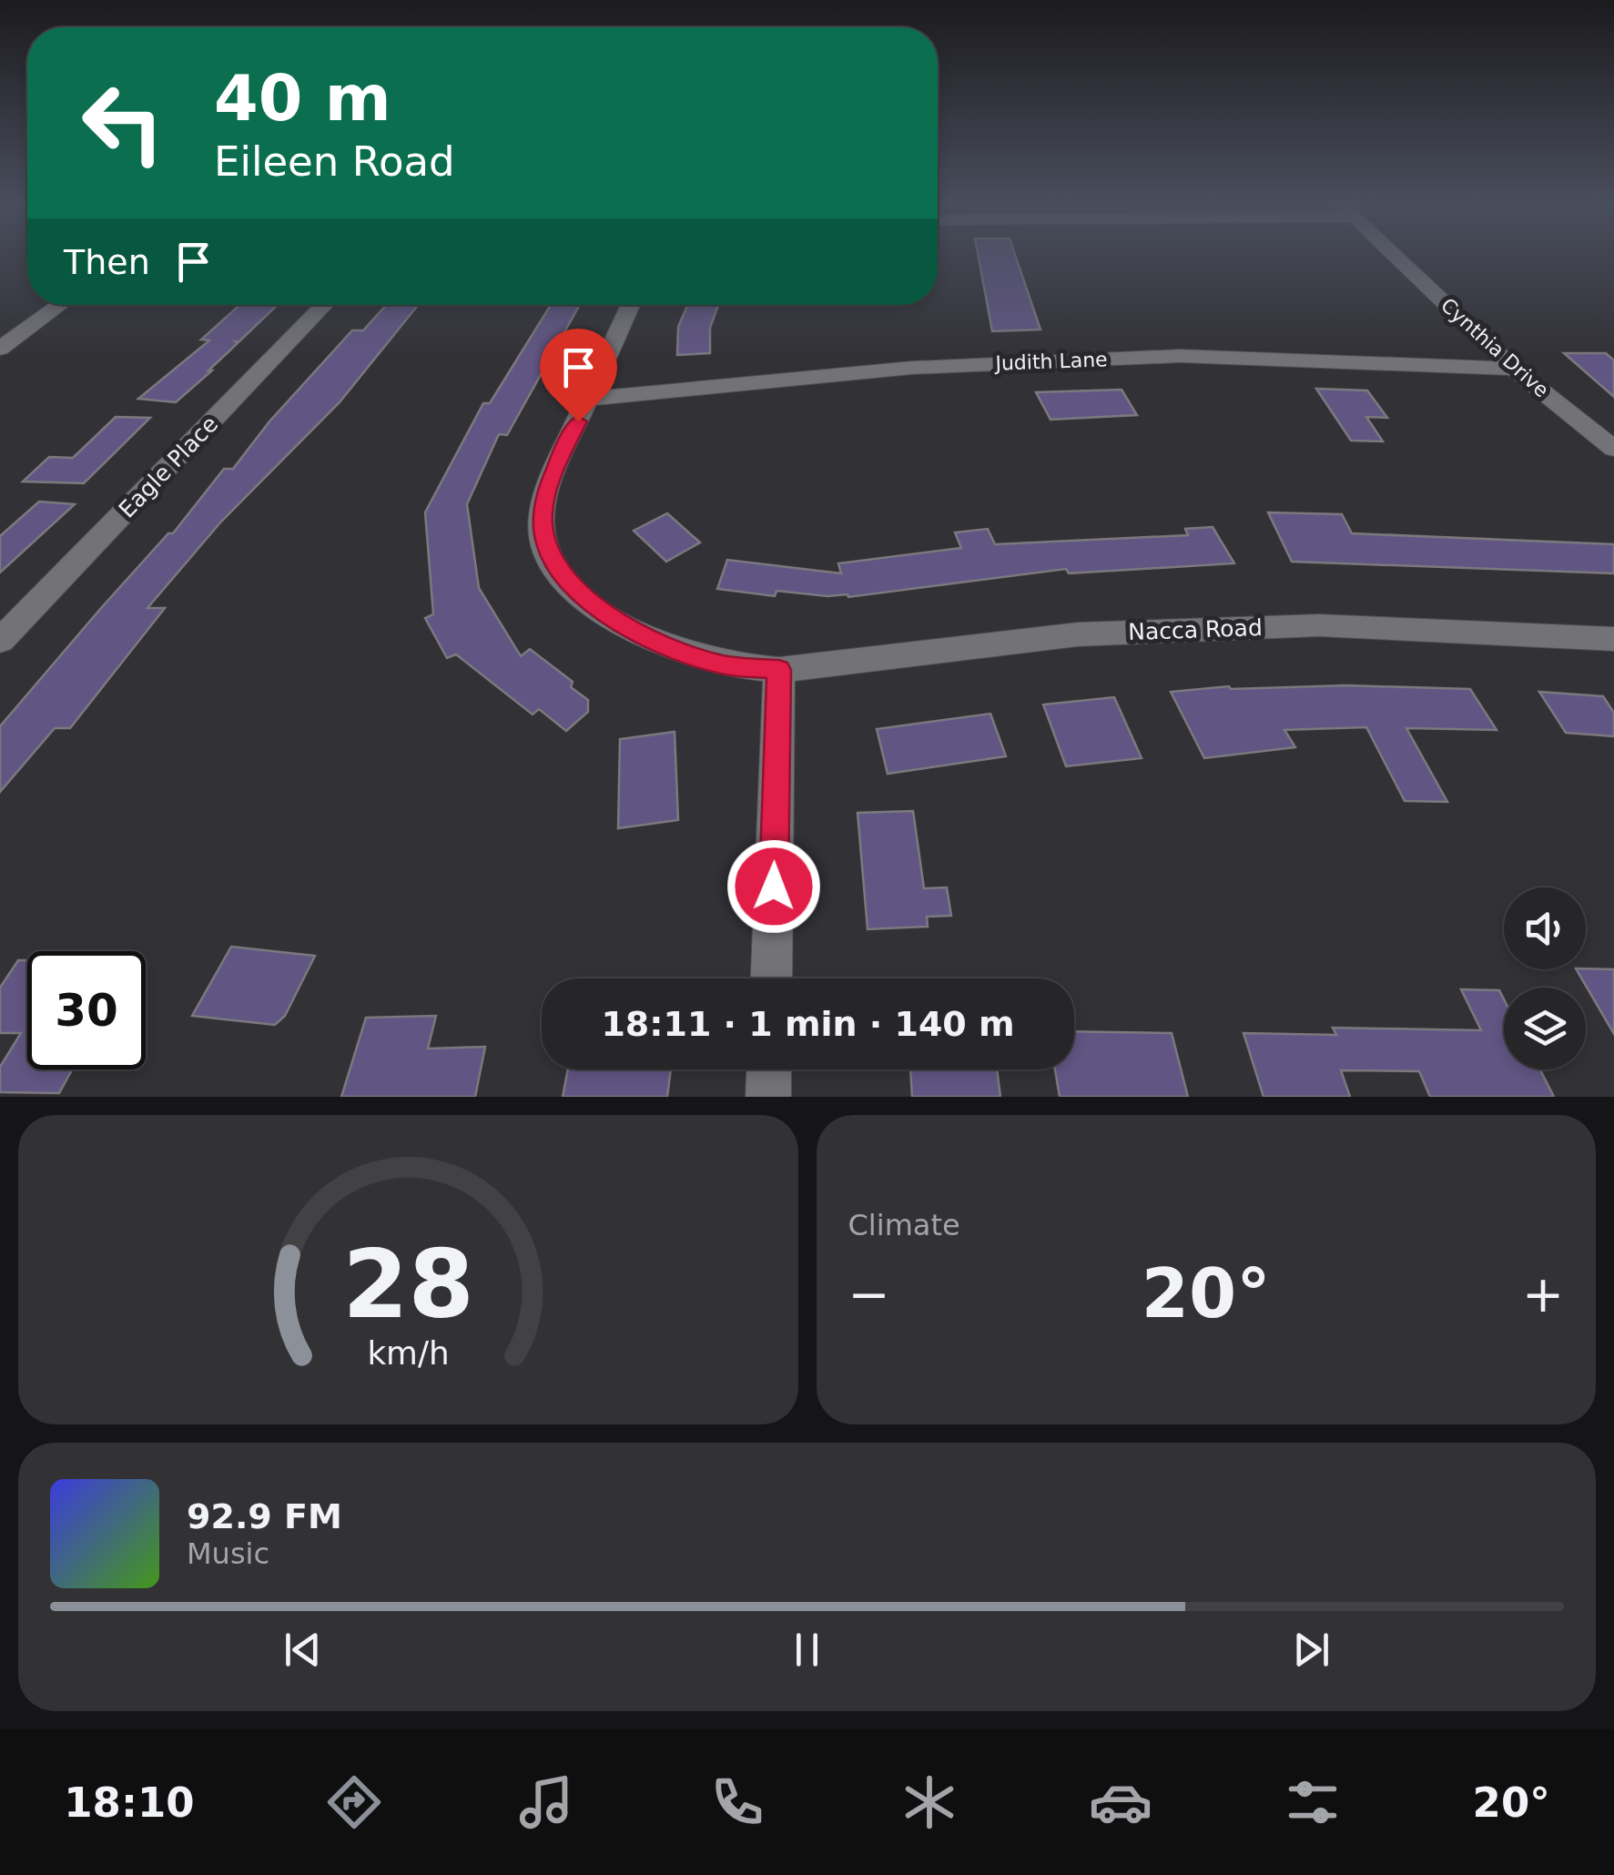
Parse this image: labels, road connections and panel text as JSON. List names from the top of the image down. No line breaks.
{"streets":{"street":["Cynthia Drive","Judith Lane","Eagle Place","Nacca Road"]},"crossings":[["Cynthia Drive","Judith Lane"],["Judith Lane","Nacca Road"]],"page":{"turn":["40 m","Eileen Road"],"then":"Then","limit":"30","trip":"18:11 · 1 min · 140 m","tile":"Climate","heat":["−","20°","+"],"song":["92.9 FM","Music"],"tabs":["18:10","20°"],"gauge":["28","km/h"]}}
